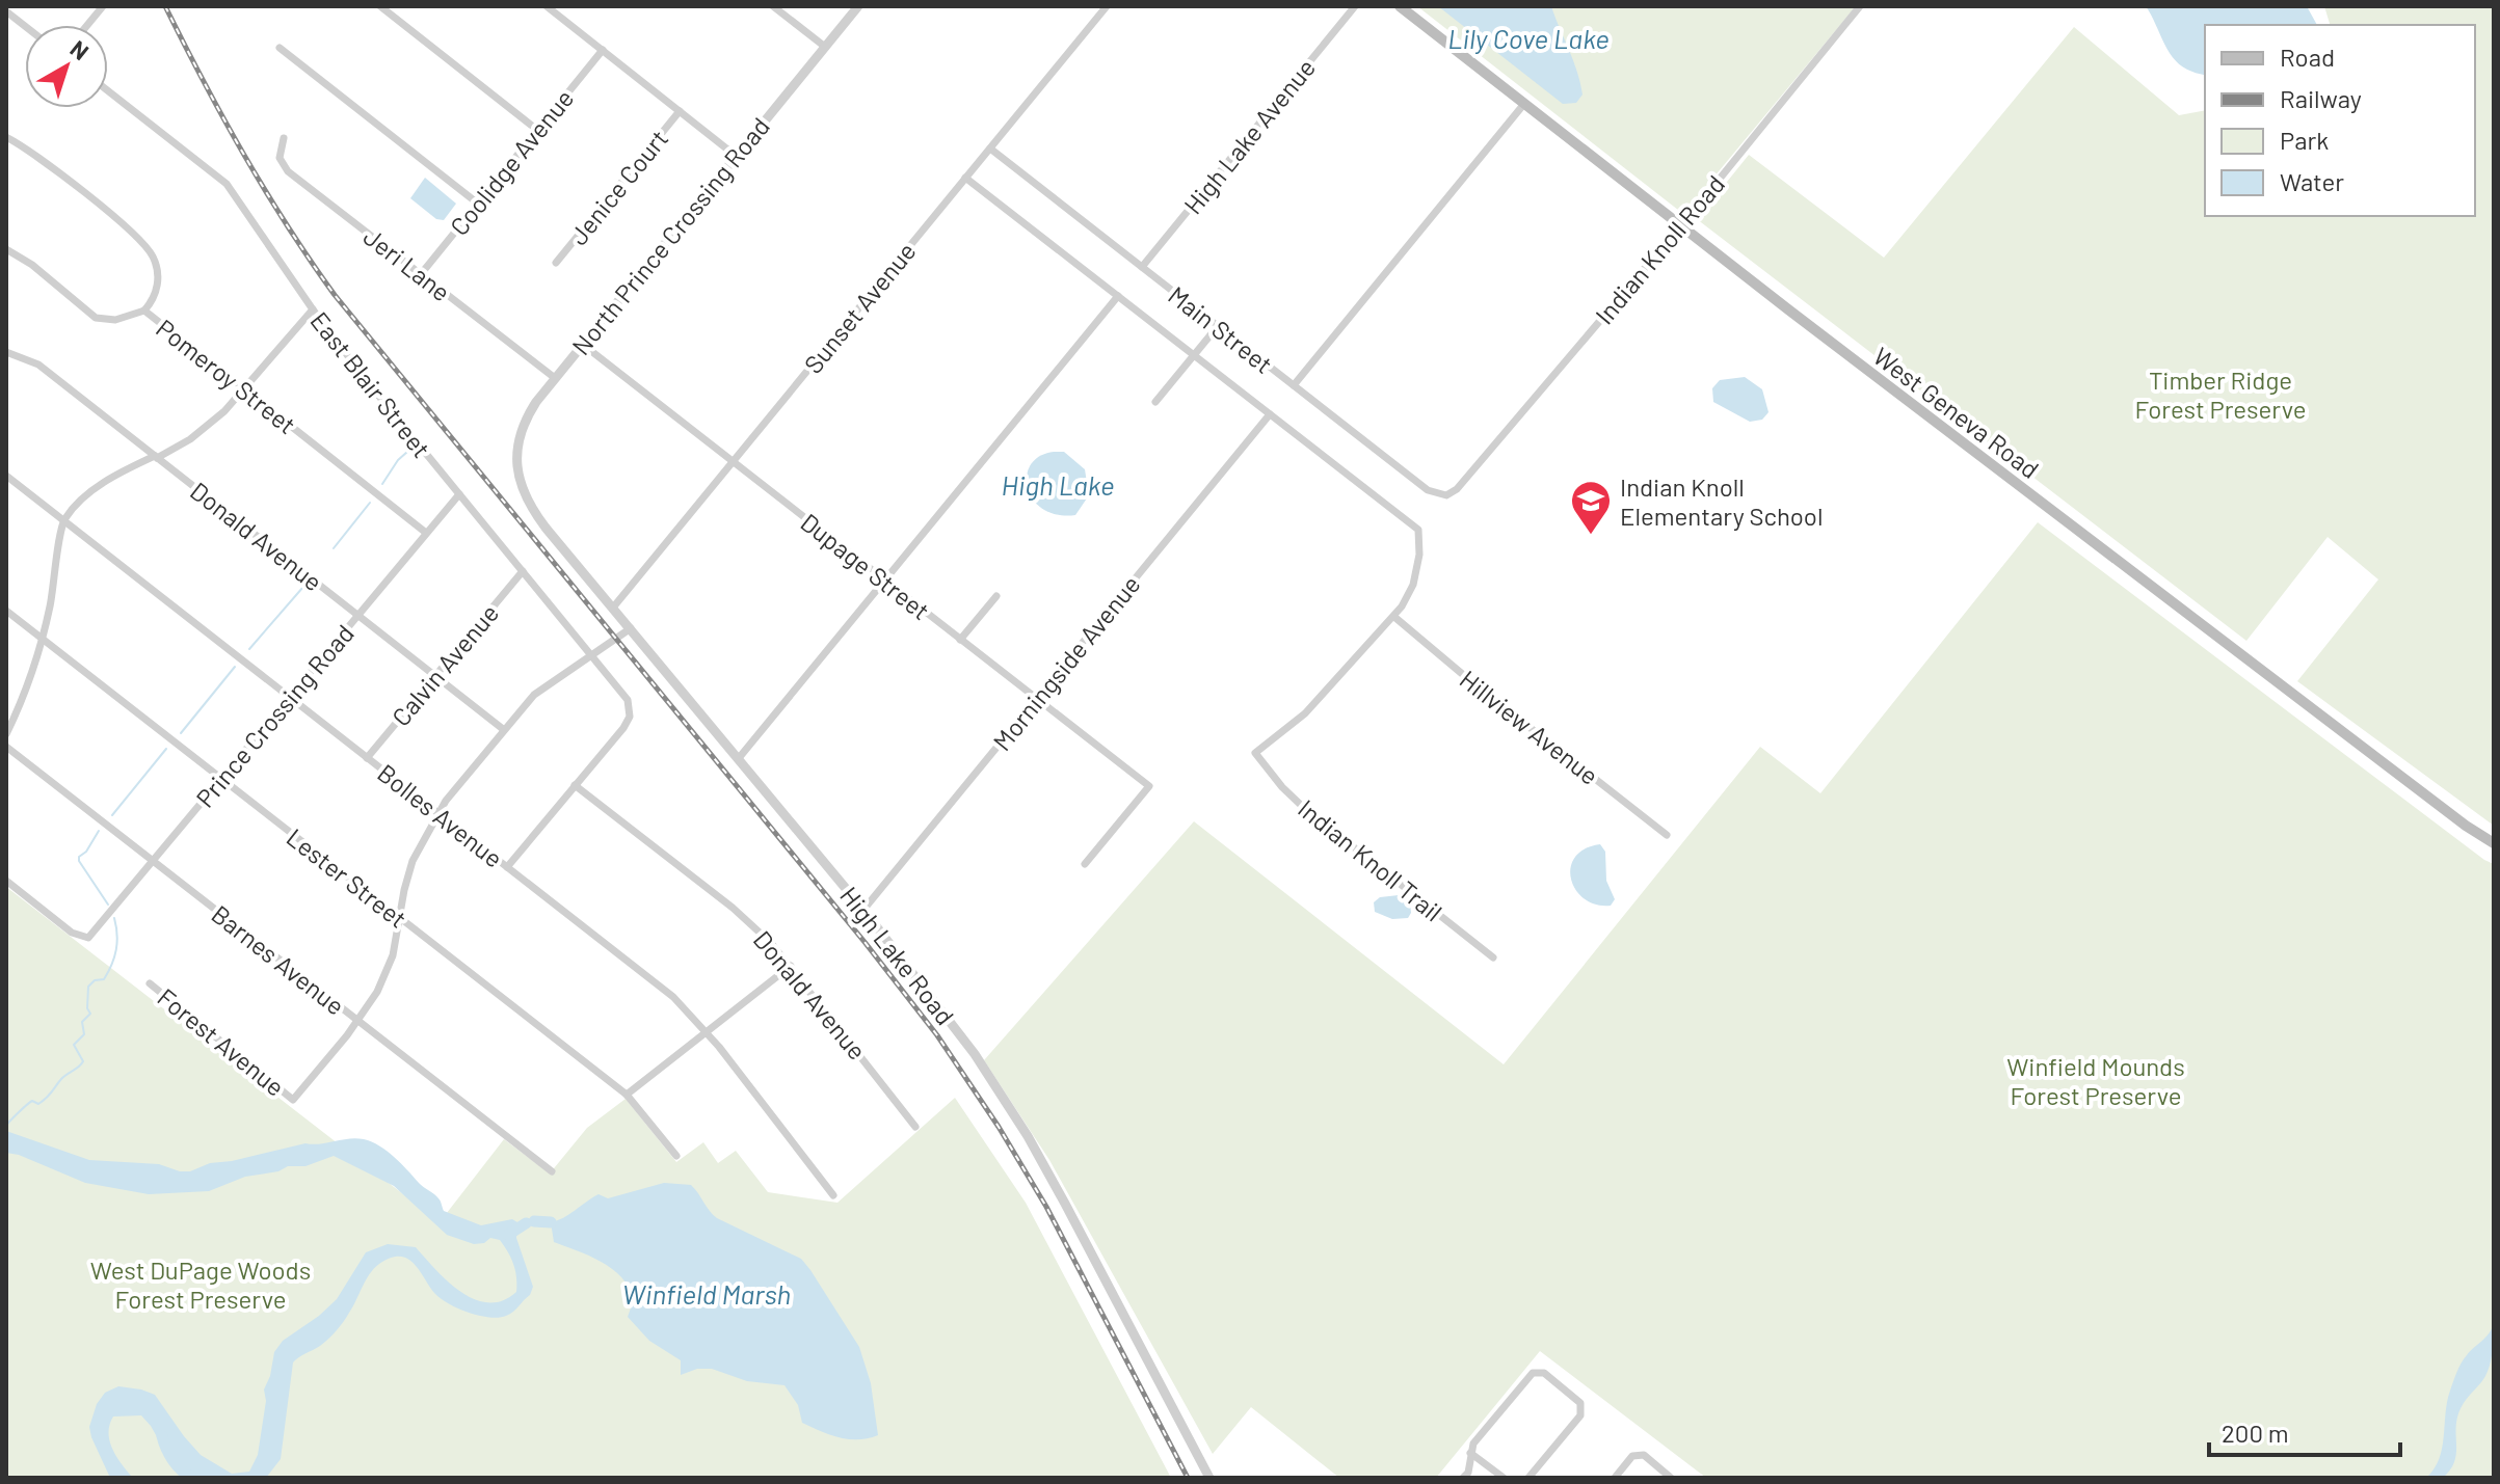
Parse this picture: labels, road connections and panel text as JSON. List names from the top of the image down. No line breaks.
{"streets":{"main road":["West Geneva Road"],"street":["High Lake Avenue","Coolidge Avenue","Jenice Court","North Prince Crossing Road","Indian Knoll Road","Jeri Lane","Sunset Avenue","Main Street","Pomeroy Street","East Blair Street","Donald Avenue","Dupage Street","Morningside Avenue","Calvin Avenue","Prince Crossing Road","Hillview Avenue","Bolles Avenue","Indian Knoll Trail","Lester Street","High Lake Road","Barnes Avenue","Forest Avenue"]},"crossings":[["High Lake Avenue","Main Street"],["Coolidge Avenue","Jeri Lane"],["North Prince Crossing Road","Jeri Lane"],["North Prince Crossing Road","Dupage Street"],["North Prince Crossing Road","High Lake Road"],["Indian Knoll Road","Main Street"],["Indian Knoll Road","West Geneva Road"],["Sunset Avenue","Main Street"],["Sunset Avenue","Dupage Street"],["Sunset Avenue","High Lake Road"],["Main Street","Morningside Avenue"],["Main Street","Hillview Avenue"],["Main Street","Indian Knoll Trail"],["Pomeroy Street","Prince Crossing Road"],["East Blair Street","Donald Avenue"],["East Blair Street","Calvin Avenue"],["East Blair Street","Prince Crossing Road"],["Donald Avenue","Calvin Avenue"],["Donald Avenue","Prince Crossing Road"],["Dupage Street","Morningside Avenue"],["Morningside Avenue","High Lake Road"],["Calvin Avenue","Bolles Avenue"],["Prince Crossing Road","Bolles Avenue"],["Prince Crossing Road","Lester Street"],["Prince Crossing Road","Barnes Avenue"],["Hillview Avenue","Indian Knoll Trail"],["Barnes Avenue","Forest Avenue"]],"water":["Lily Cove Lake","High Lake","Winfield Marsh"],"parks":["Timber Ridge Forest Preserve","Winfield Mounds Forest Preserve","West DuPage Woods Forest Preserve"],"places":{"school or university":["Indian Knoll Elementary School"]},"legend":["Road","Railway","Park","Water"],"scale_bar":"200 m","north":"top right"}
